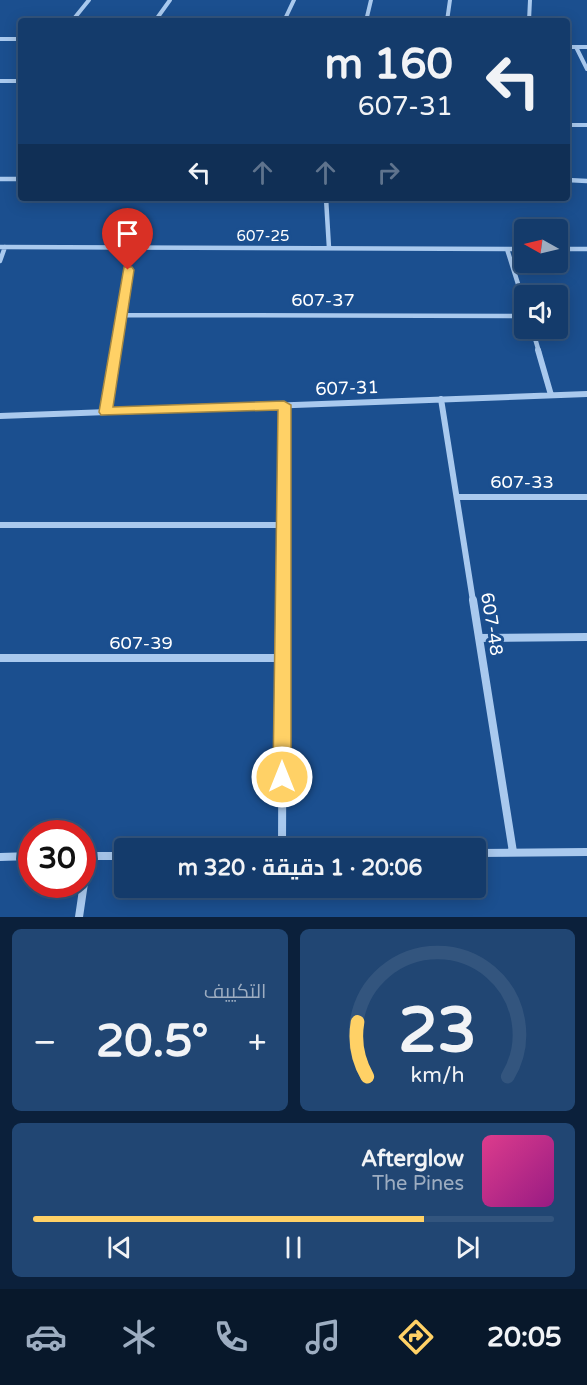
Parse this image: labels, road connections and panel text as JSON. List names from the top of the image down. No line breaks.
{"streets":{"street":["607-25","607-37","607-31","607-33","607-48","607-39"]},"crossings":[["607-31","607-48"],["607-33","607-48"]],"north":"left","page":{"turn":["160 m","607-31"],"limit":"30","trip":"20:06 · 1 دقيقة · 320 m","tile":"التكييف","heat":["−","20.5°","+"],"song":["Afterglow","The Pines"],"tabs":"20:05","gauge":["23","km/h"]}}
